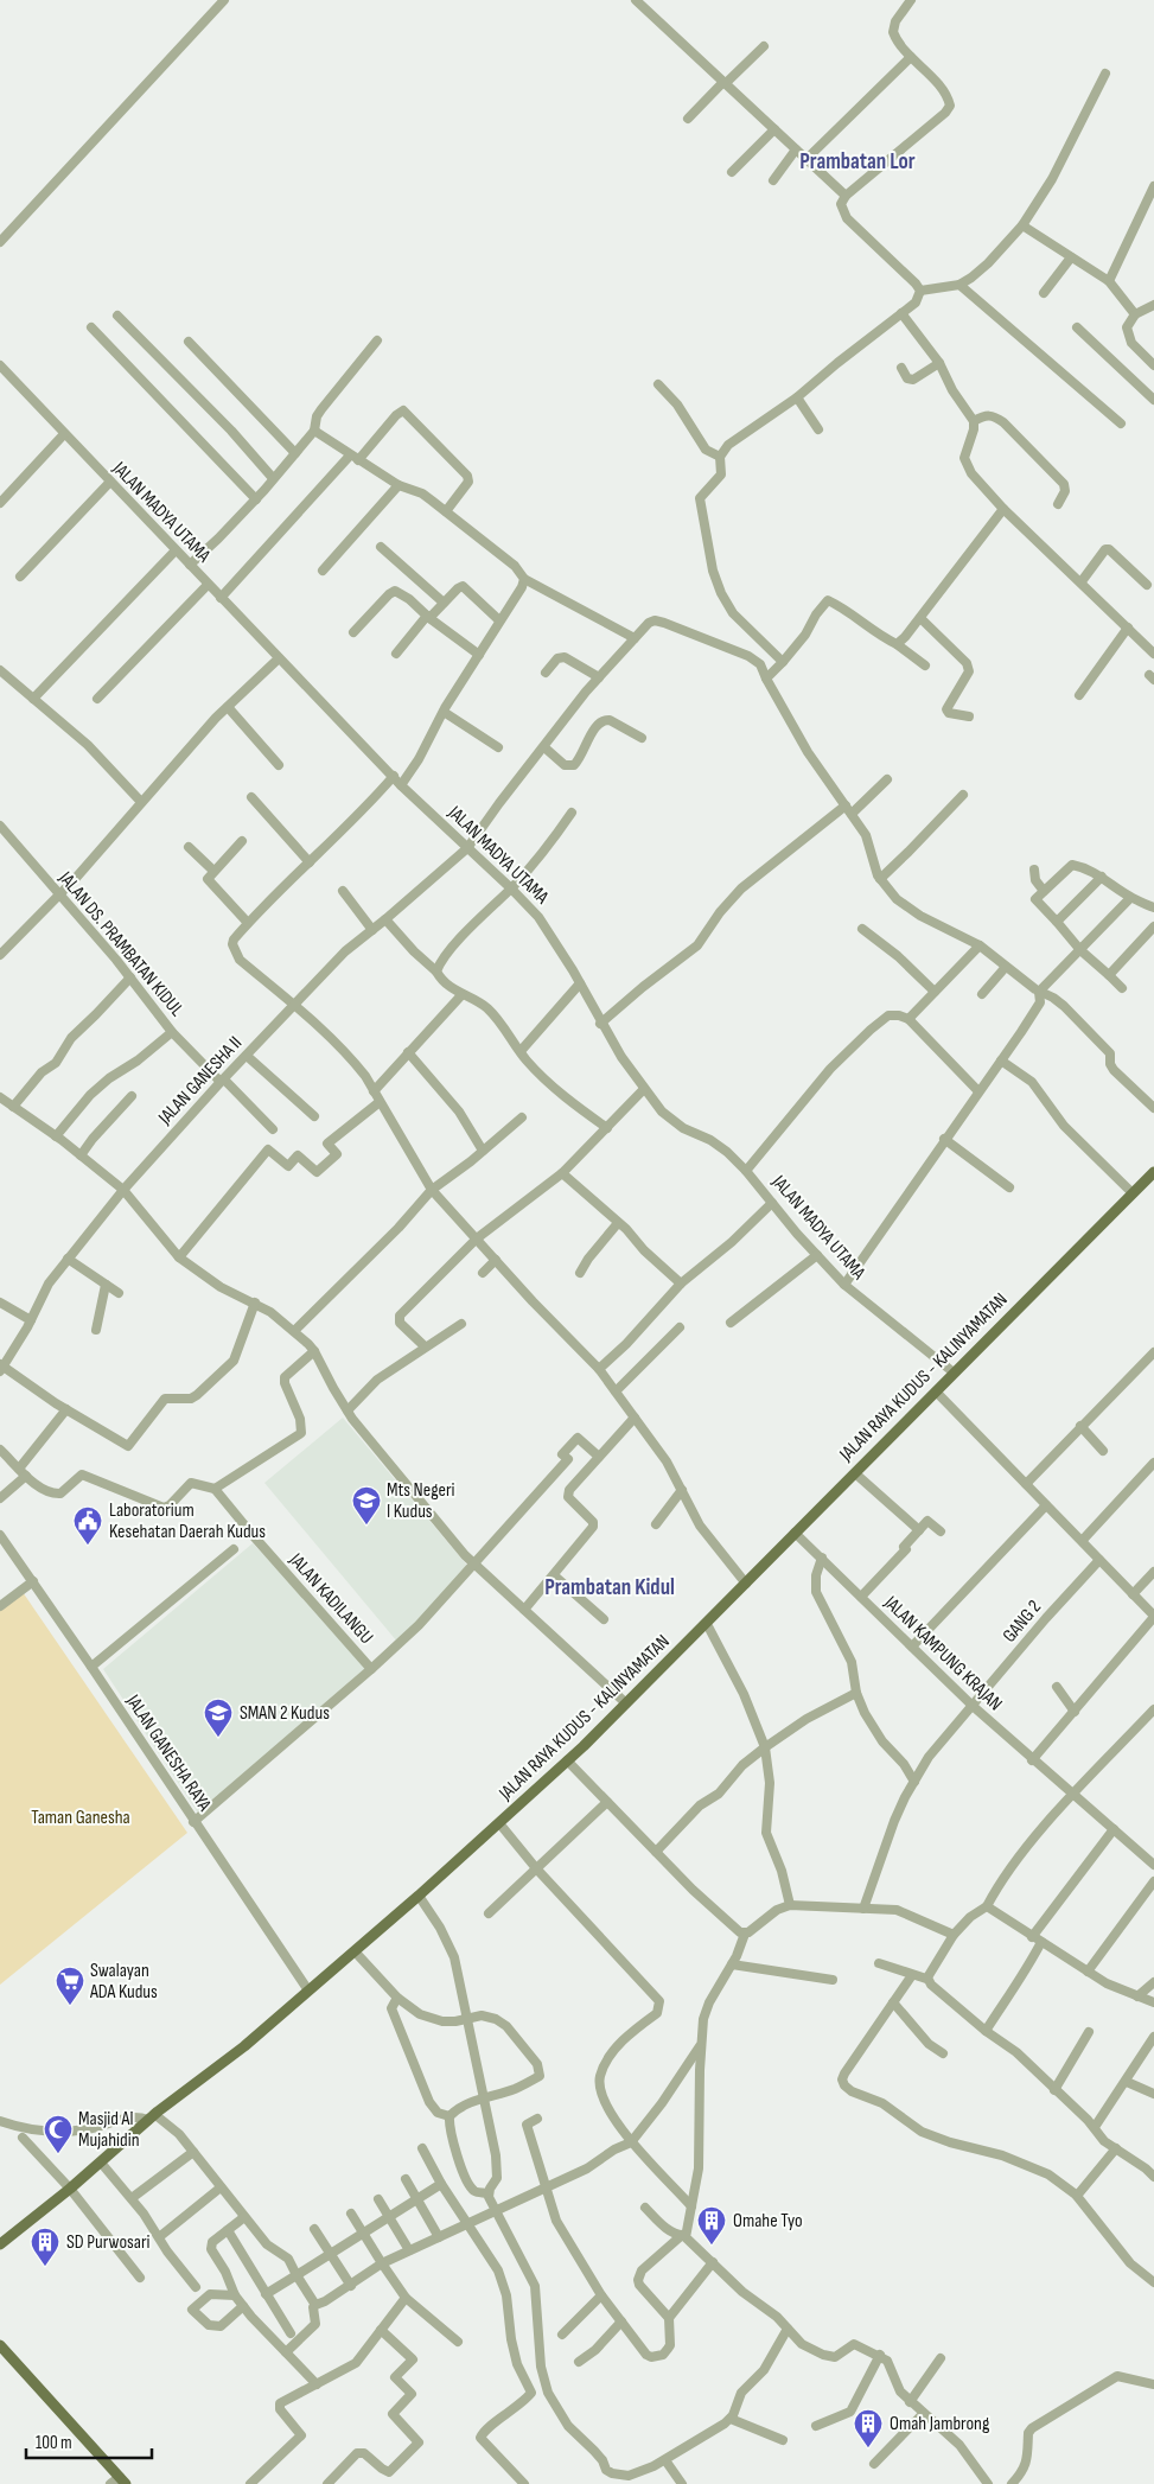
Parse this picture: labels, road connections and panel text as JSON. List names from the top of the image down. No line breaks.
{"streets":{"main road":["JALAN RAYA KUDUS - KALINYAMATAN"],"street":["JALAN MADYA UTAMA","JALAN DS. PRAMBATAN KIDUL","JALAN GANESHA II","JALAN KADILANGU","GANG 2","JALAN KAMPUNG KRAJAN","JALAN GANESHA RAYA"]},"crossings":[["JALAN MADYA UTAMA","JALAN GANESHA II"],["JALAN MADYA UTAMA","JALAN RAYA KUDUS - KALINYAMATAN"],["JALAN DS. PRAMBATAN KIDUL","JALAN GANESHA II"],["JALAN RAYA KUDUS - KALINYAMATAN","JALAN KAMPUNG KRAJAN"],["JALAN RAYA KUDUS - KALINYAMATAN","JALAN GANESHA RAYA"],["GANG 2","JALAN KAMPUNG KRAJAN"]],"districts":["Prambatan Lor","Prambatan Kidul"],"parks":["Taman Ganesha"],"places":{"school or university":["Mts Negeri I Kudus","SMAN 2 Kudus"],"public building":["Laboratorium Kesehatan Daerah Kudus"],"supermarket":["Swalayan ADA Kudus"],"mosque":["Masjid Al Mujahidin"],"building":["Omahe Tyo","SD Purwosari","Omah Jambrong"]},"scale_bar":"100 m"}
